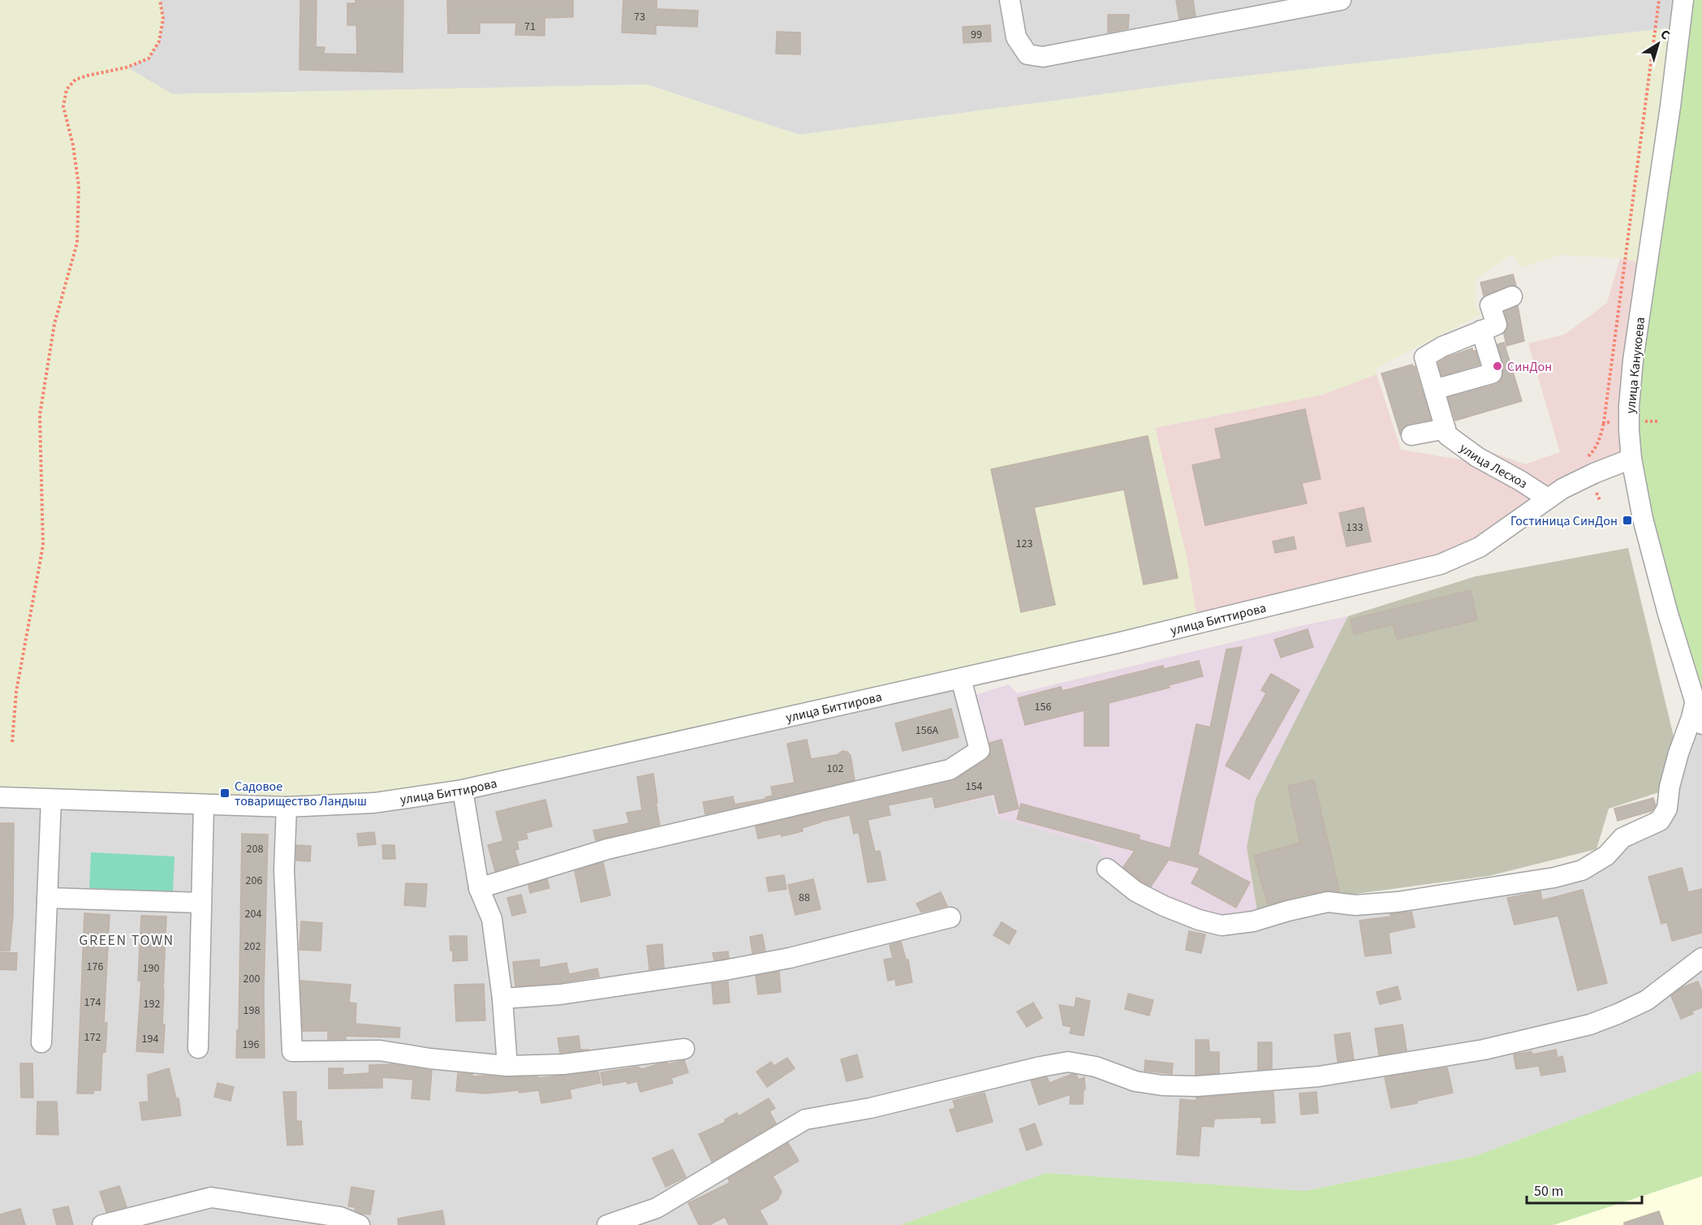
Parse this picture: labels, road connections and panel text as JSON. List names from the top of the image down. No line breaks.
{"streets":{"street":["улица Канукоева","улица Лесхоз","улица Биттирова"]},"crossings":[["улица Канукоева","улица Биттирова"],["улица Лесхоз","улица Биттирова"]],"districts":["GREEN TOWN"],"places":{"other":["СинДон"],"transit":["Гостиница СинДон","Садовое товарищество Ландыш"]},"house_numbers":["73","71","99","133","123","156","156А","102","154","208","206","88","204","202","176","190","200","174","192","198","172","194","196"],"scale_bar":"50 m","north":"top right"}
